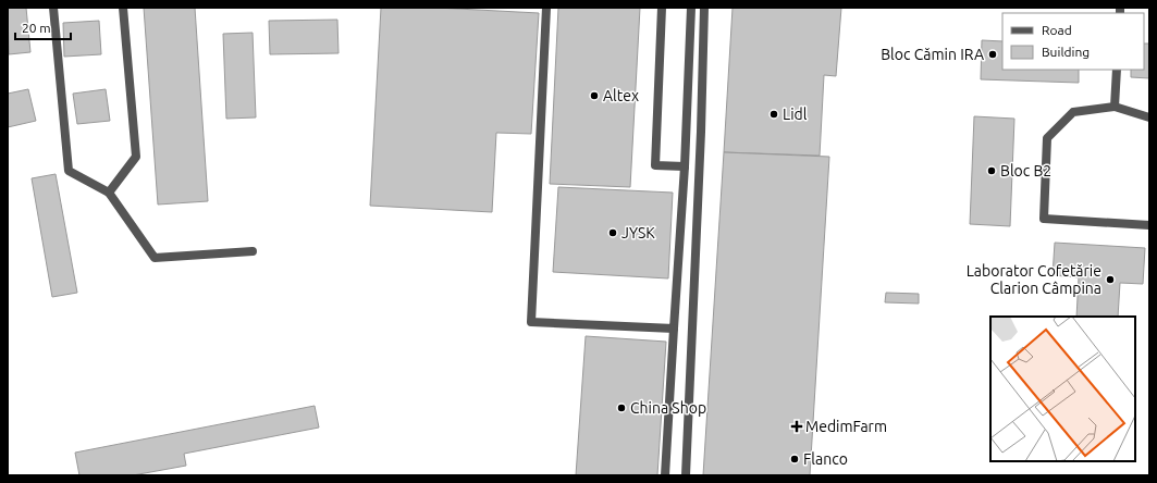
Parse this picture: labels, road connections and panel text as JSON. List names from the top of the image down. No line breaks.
{"places":{"other":["Bloc Cămin IRA","Altex","Lidl","Bloc B2","JYSK","Laborator Cofetărie Clarion Câmpina","China Shop","Flanco"],"health":["MedimFarm"]},"legend":["Road","Building"],"scale_bar":"20 m"}
